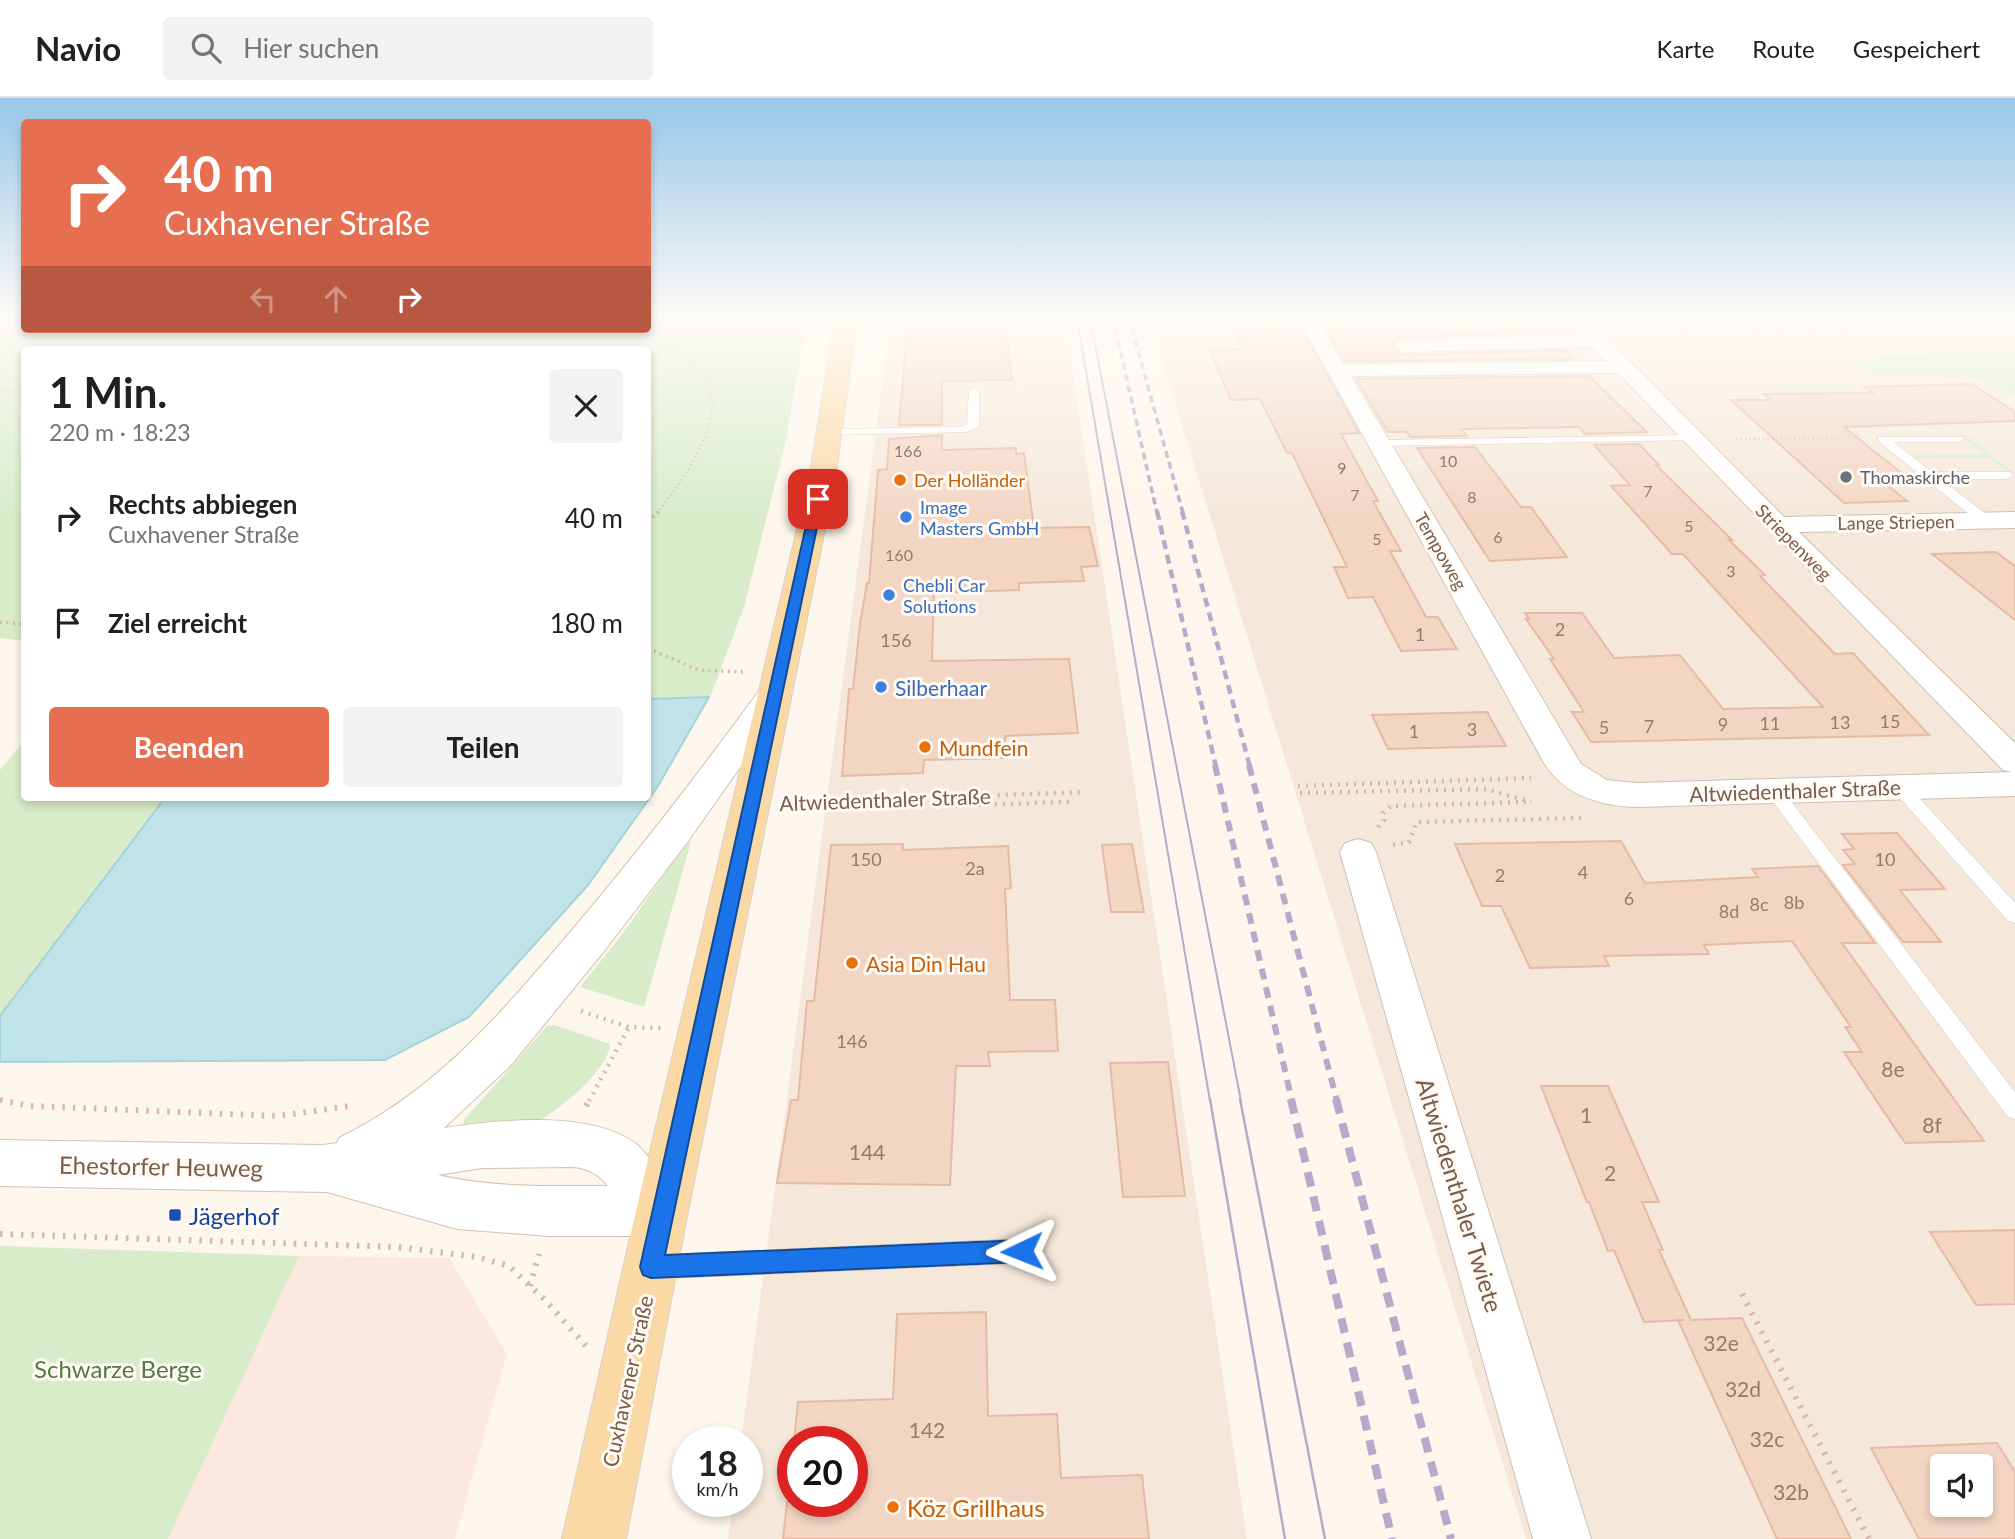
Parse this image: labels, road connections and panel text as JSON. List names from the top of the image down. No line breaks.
{"streets":{"main road":["Ehestorfer Heuweg","Cuxhavener Straße"],"street":["Lange Striepen","Striepenweg","Tempoweg","Altwiedenthaler Straße","Altwiedenthaler Twiete"]},"crossings":[["Lange Striepen","Striepenweg"],["Tempoweg","Altwiedenthaler Straße"],["Altwiedenthaler Straße","Cuxhavener Straße"],["Ehestorfer Heuweg","Cuxhavener Straße"]],"parks":["Schwarze Berge"],"places":{"other":["Thomaskirche","Der Holländer","Image Masters GmbH","Chebli Car Solutions","Silberhaar","Mundfein","Asia Din Hau","Köz Grillhaus"],"transit":["Jägerhof"]},"house_numbers":["166","10","9","7","7","8","5","6","5","160","3","2","1","156","15","13","11","9","7","5","3","1","150","10","2a","4","2","6","8b","8c","8d","146","8e","1","8f","144","2","32e","32d","142","32c","32b"],"page":{"header":"Navio","search":"Hier suchen","nav":["Karte","Route","Gespeichert"],"turn":["40 m","Cuxhavener Straße"],"heading":["1 Min.","220 m · 18:23"],"list":[{"name":"Rechts abbiegen","note":"Cuxhavener Straße","value":"40 m"},{"name":"Ziel erreicht","value":"180 m"}],"buttons":["Beenden","Teilen"],"speed":"18 km/h","limit":"20"}}
